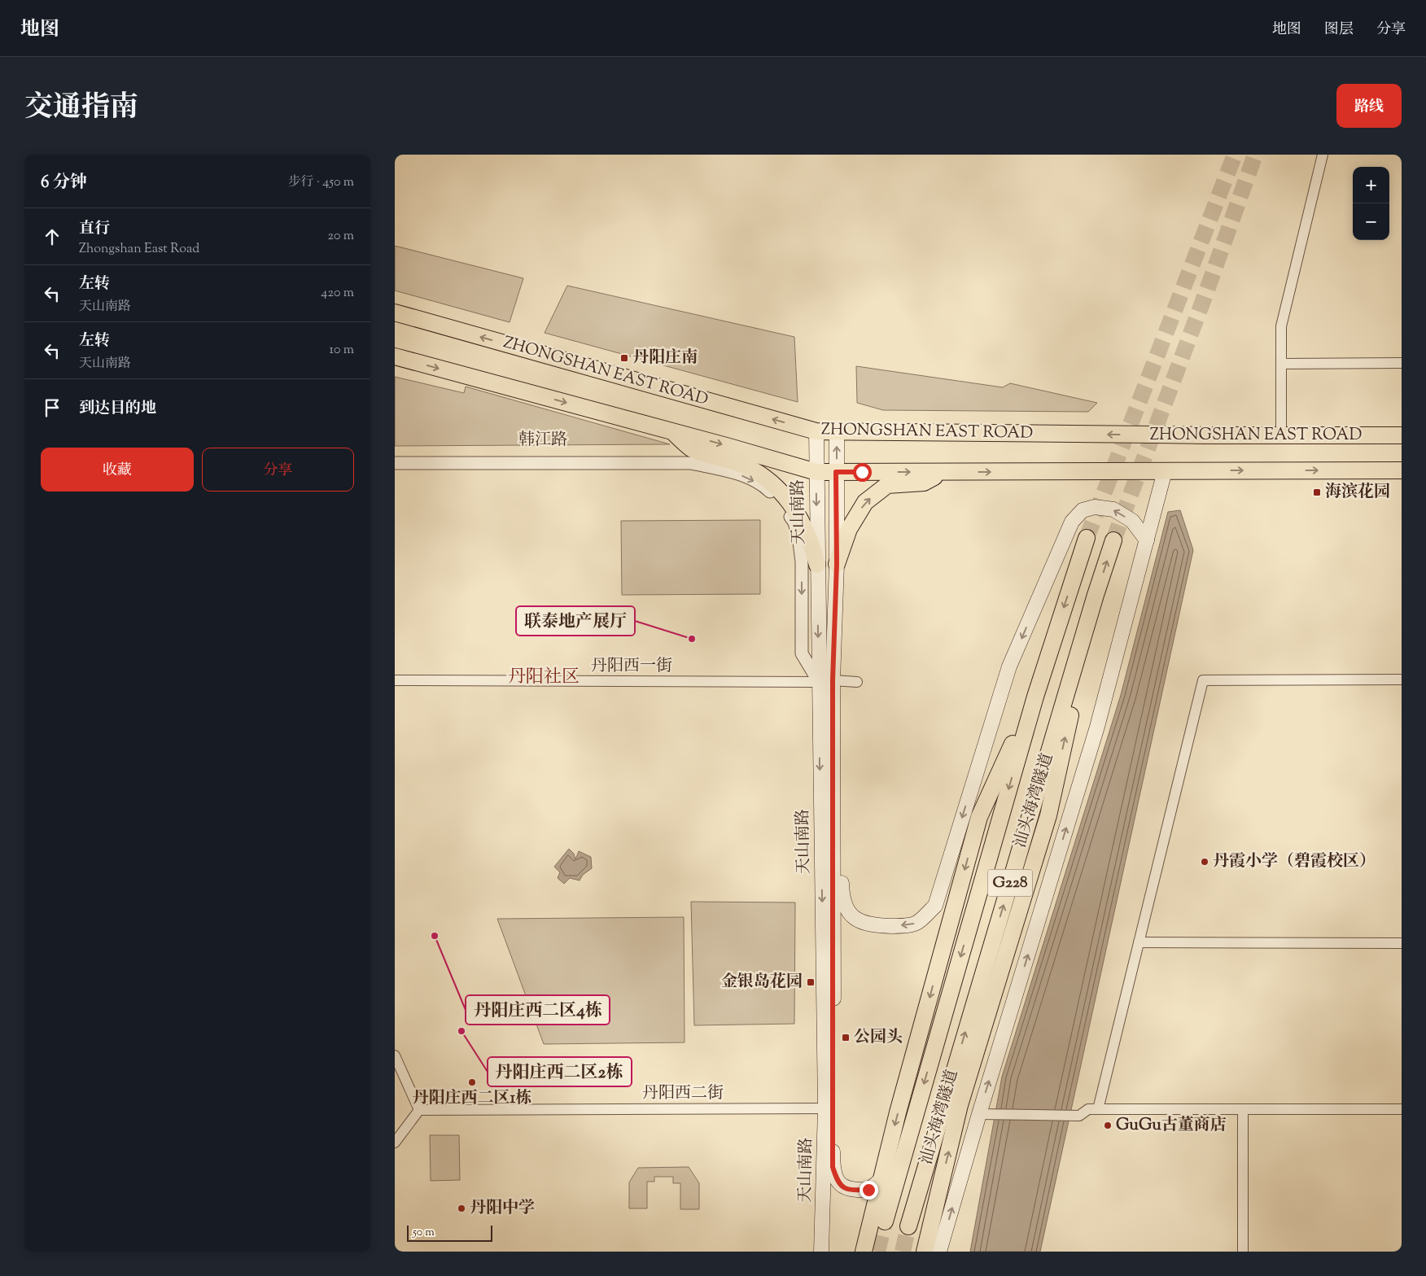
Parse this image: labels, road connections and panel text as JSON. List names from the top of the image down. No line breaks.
{"streets":{"main road":["ZHONGSHAN EAST ROAD","天山南路","汕头海湾隧道","G228"],"street":["韩江路","丹阳西一街","丹阳西二街"]},"crossings":[["ZHONGSHAN EAST ROAD","天山南路"],["天山南路","丹阳西一街"],["天山南路","丹阳西二街"]],"districts":["丹阳社区"],"places":{"transit":["丹阳庄南","海滨花园","金银岛花园","公园头"],"other":["联泰地产展厅","丹霞小学（碧霞校区）","丹阳庄西二区4栋","丹阳庄西二区2栋","丹阳庄西二区1栋","GuGu古董商店","丹阳中学"]},"scale_bar":"50 m","page":{"header":"地图","nav":["地图","图层","分享"],"title":"交通指南","buttons":["路线",["收藏","分享"]],"heading":["6 分钟","步行 · 450 m"],"map_buttons":["+","−"],"list":[["直行","Zhongshan East Road","20 m"],["左转","天山南路","420 m"],["左转","天山南路","10 m"],"到达目的地"],"scale":"50 m"}}
